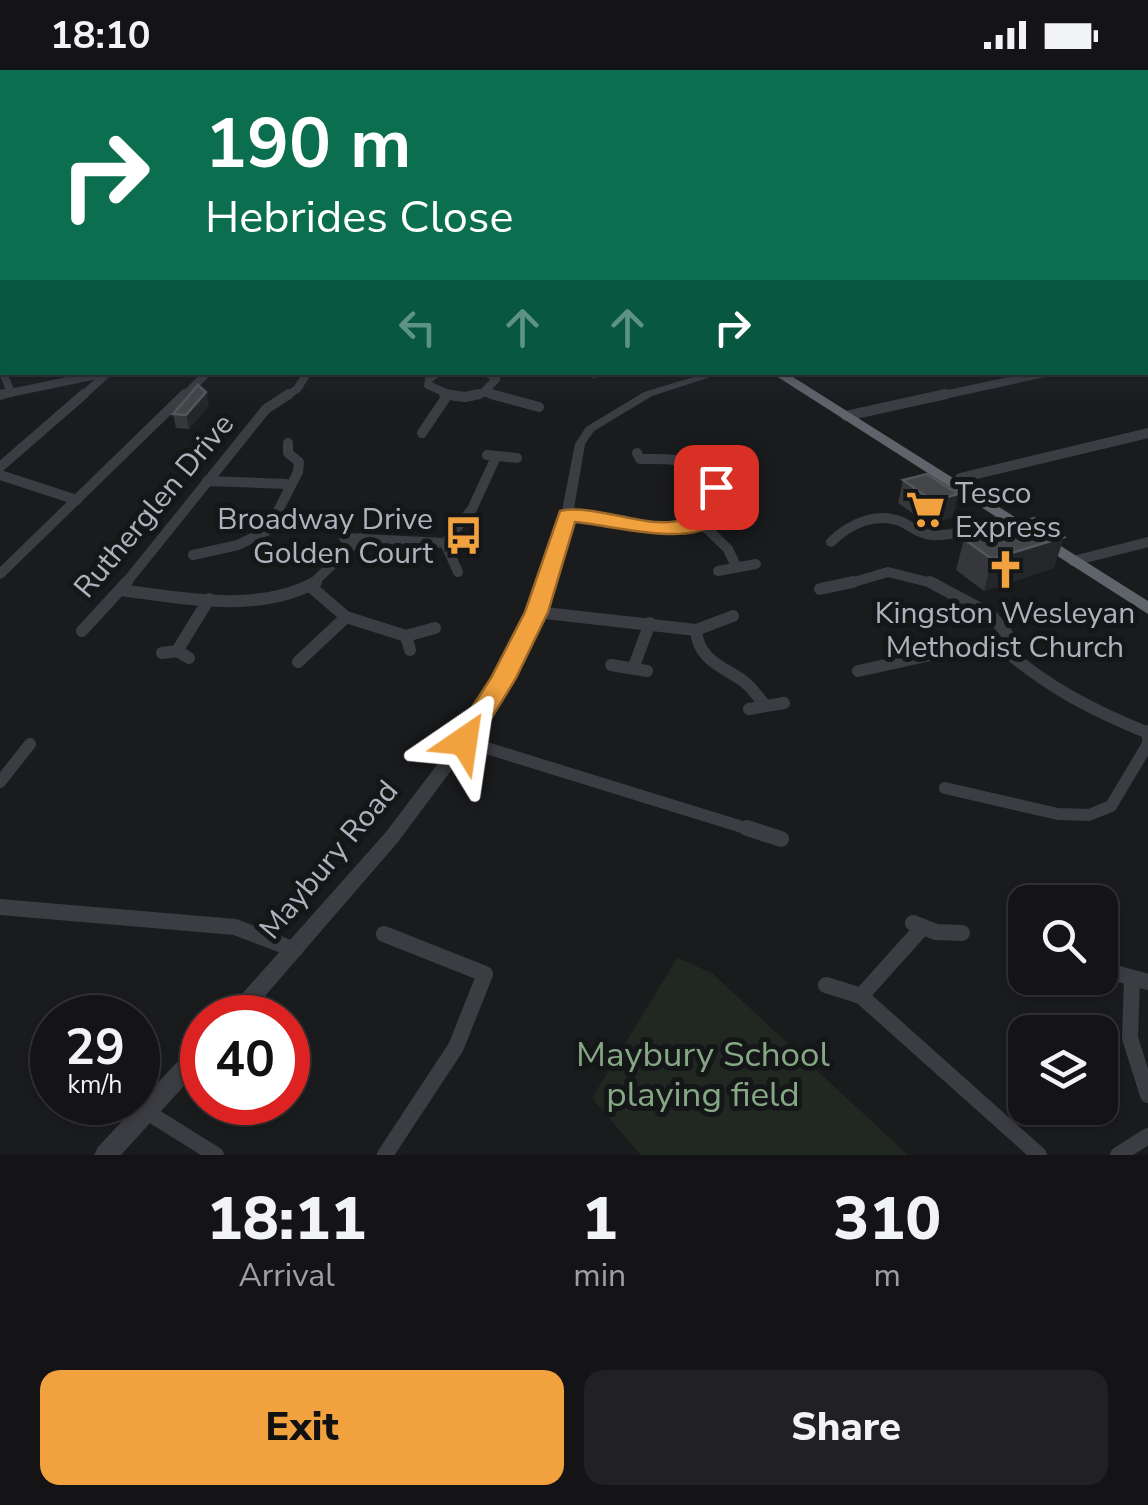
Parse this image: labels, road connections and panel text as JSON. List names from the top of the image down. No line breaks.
{"streets":{"street":["Rutherglen Drive","Maybury Road"]},"parks":["Maybury School playing field"],"places":{"supermarket":["Tesco Express"],"bus stop":["Broadway Drive Golden Court"],"church":["Kingston Wesleyan Methodist Church"]},"page":{"status":"18:10","turn":["190 m","Hebrides Close"],"speed":"29 km/h","limit":"40","eta":["18:11","Arrival","1","min","310","m"],"buttons":["Exit","Share"]}}
